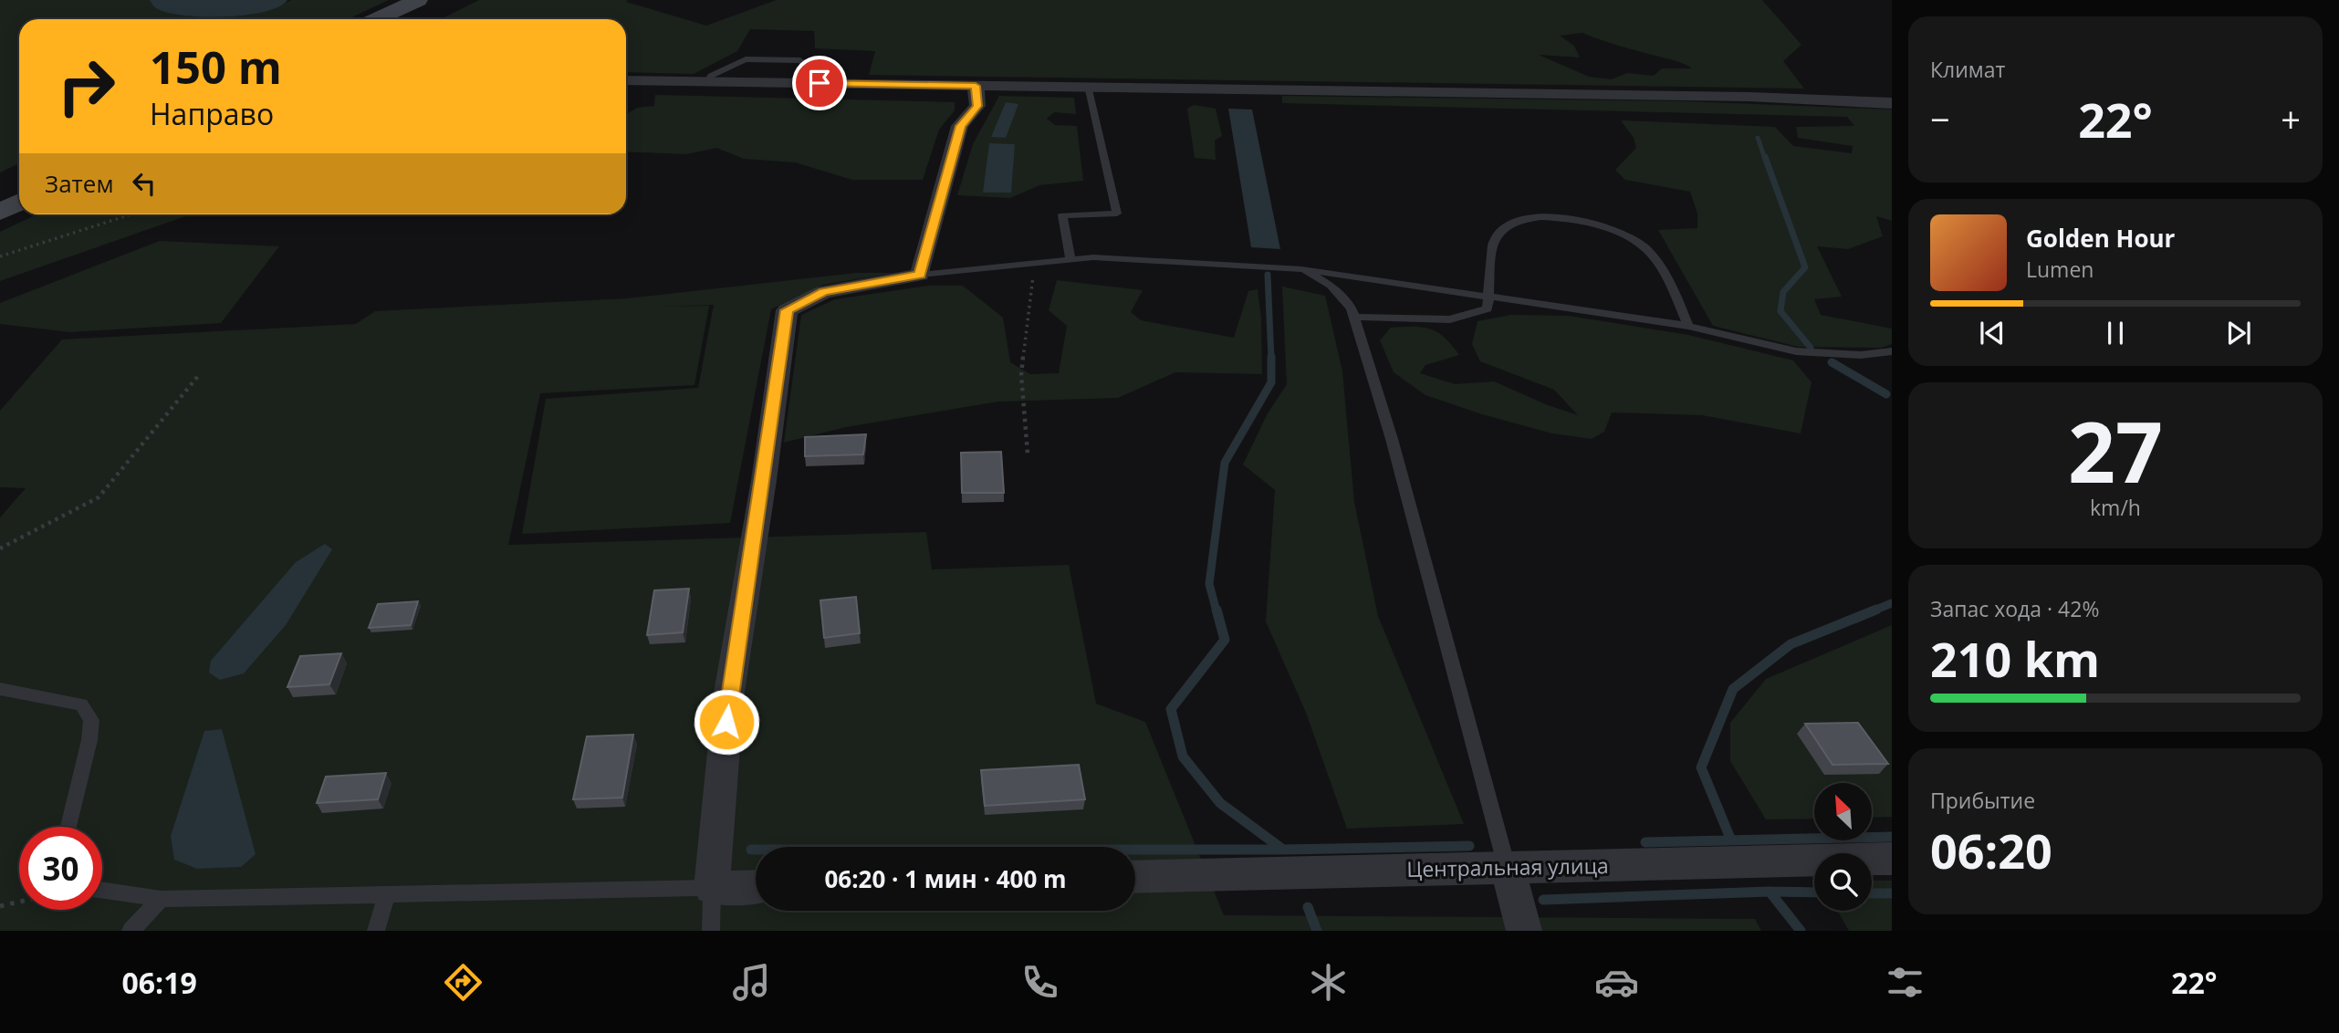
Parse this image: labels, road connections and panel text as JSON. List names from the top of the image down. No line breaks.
{"streets":{"street":["Центральная улица"]},"north":"top left","page":{"tile":["Климат",["27","km/h"],["Запас хода · 42%","210 km"],["Прибытие","06:20"]],"turn":["150 m","Направо"],"heat":["−","22°","+"],"then":"Затем","song":["Golden Hour","Lumen"],"limit":"30","trip":"06:20 · 1 мин · 400 m","tabs":["06:19","22°"]}}
